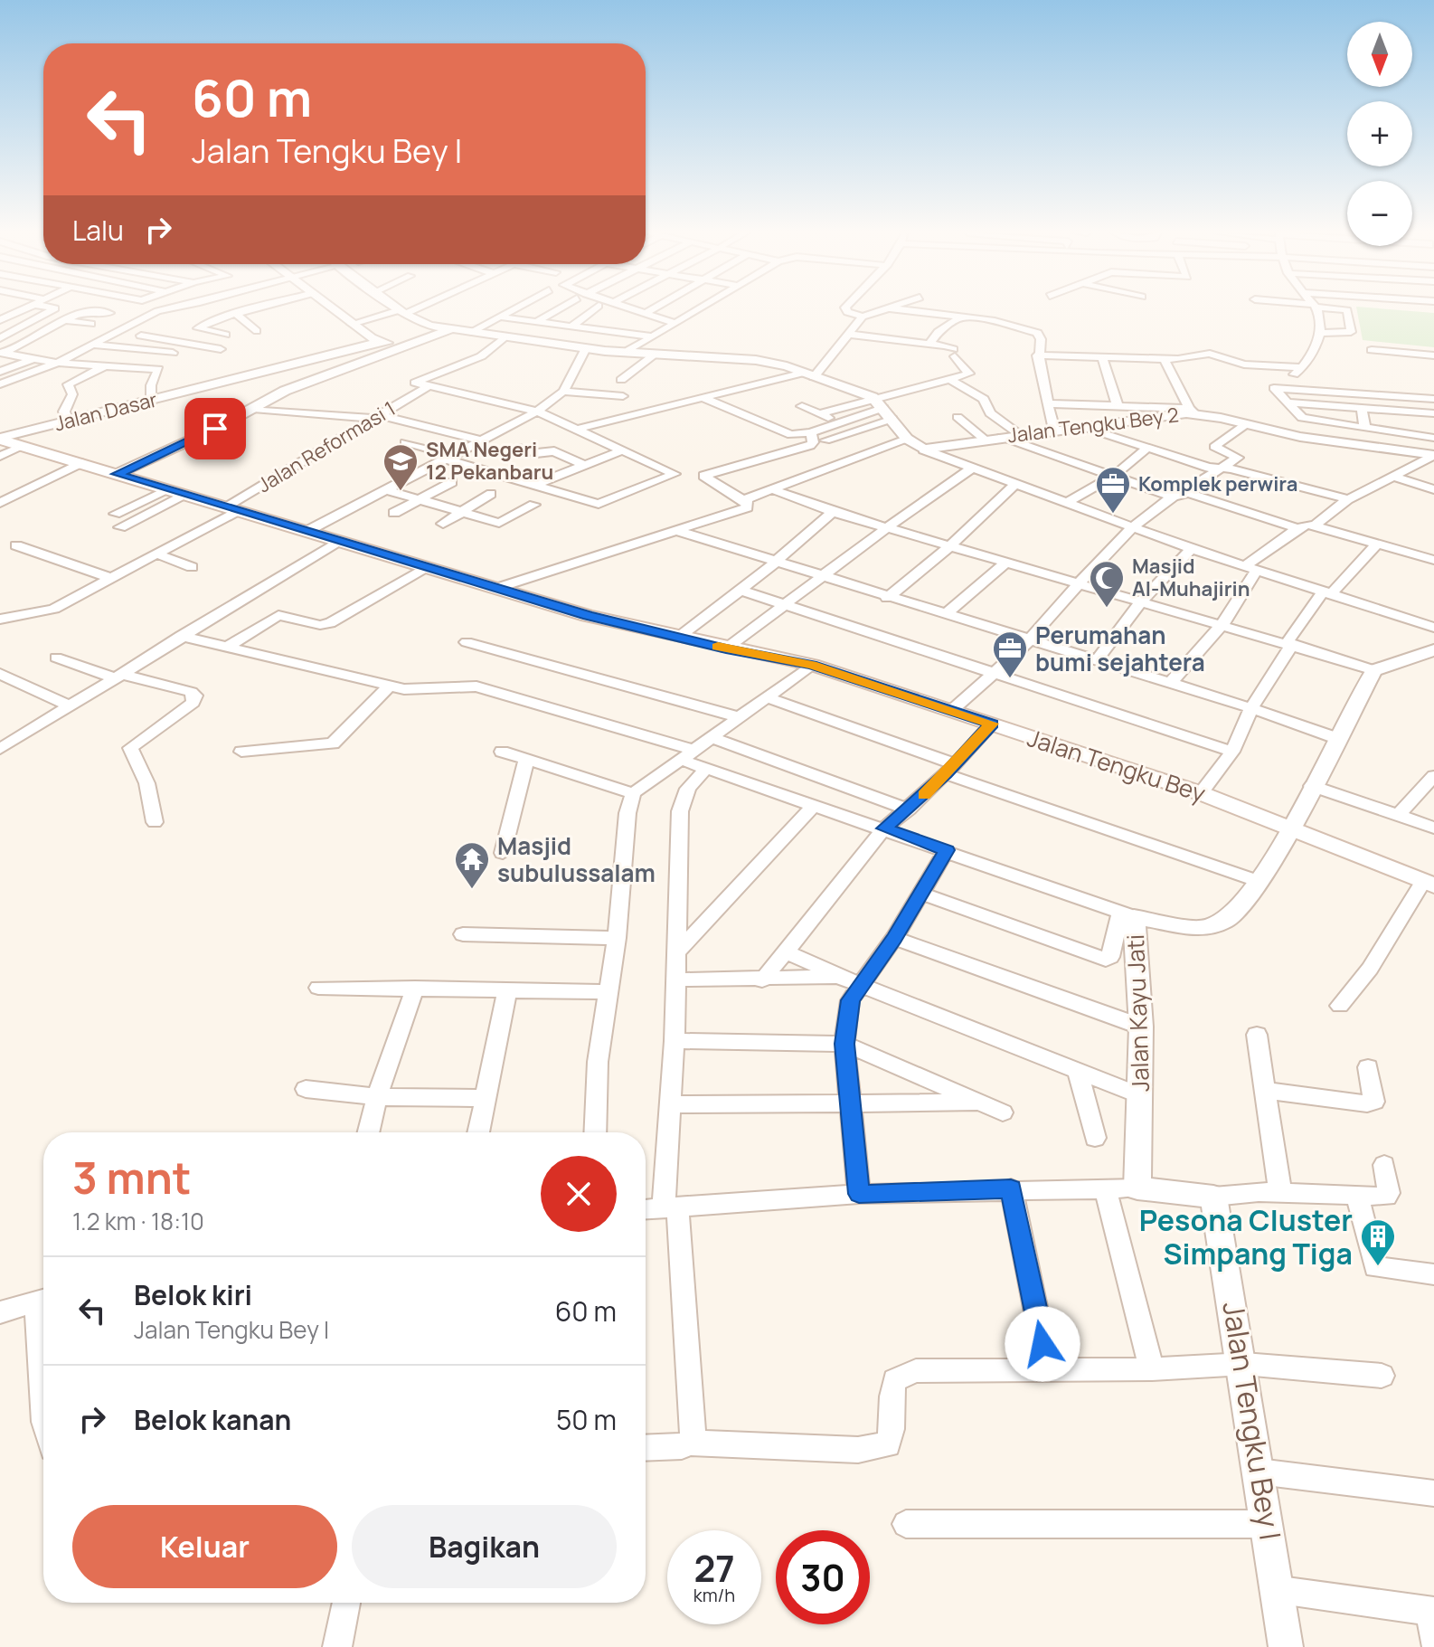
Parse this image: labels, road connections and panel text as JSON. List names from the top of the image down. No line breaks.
{"streets":{"main road":["Jalan Tengku Bey"],"street":["Jalan Dasar","Jalan Tengku Bey 2","Jalan Reformasi 1","Jalan Kayu Jati","Jalan Tengku Bey I"]},"crossings":[["Jalan Dasar","Jalan Tengku Bey"],["Jalan Reformasi 1","Jalan Tengku Bey"],["Jalan Tengku Bey","Jalan Kayu Jati"]],"places":{"school or university":["SMA Negeri 12 Pekanbaru"],"office":["Komplek perwira","Perumahan bumi sejahtera"],"mosque":["Masjid Al-Muhajirin"],"temple":["Masjid subulussalam"],"building":["Pesona Cluster Simpang Tiga"]},"north":"bottom","page":{"map_buttons":["+","−"],"turn":["60 m","Jalan Tengku Bey I"],"then":"Lalu","heading":["3 mnt","1.2 km · 18:10"],"list":[{"name":"Belok kiri","note":"Jalan Tengku Bey I","value":"60 m"},{"name":"Belok kanan","value":"50 m"}],"buttons":["Keluar","Bagikan"],"speed":"27 km/h","limit":"30"}}
